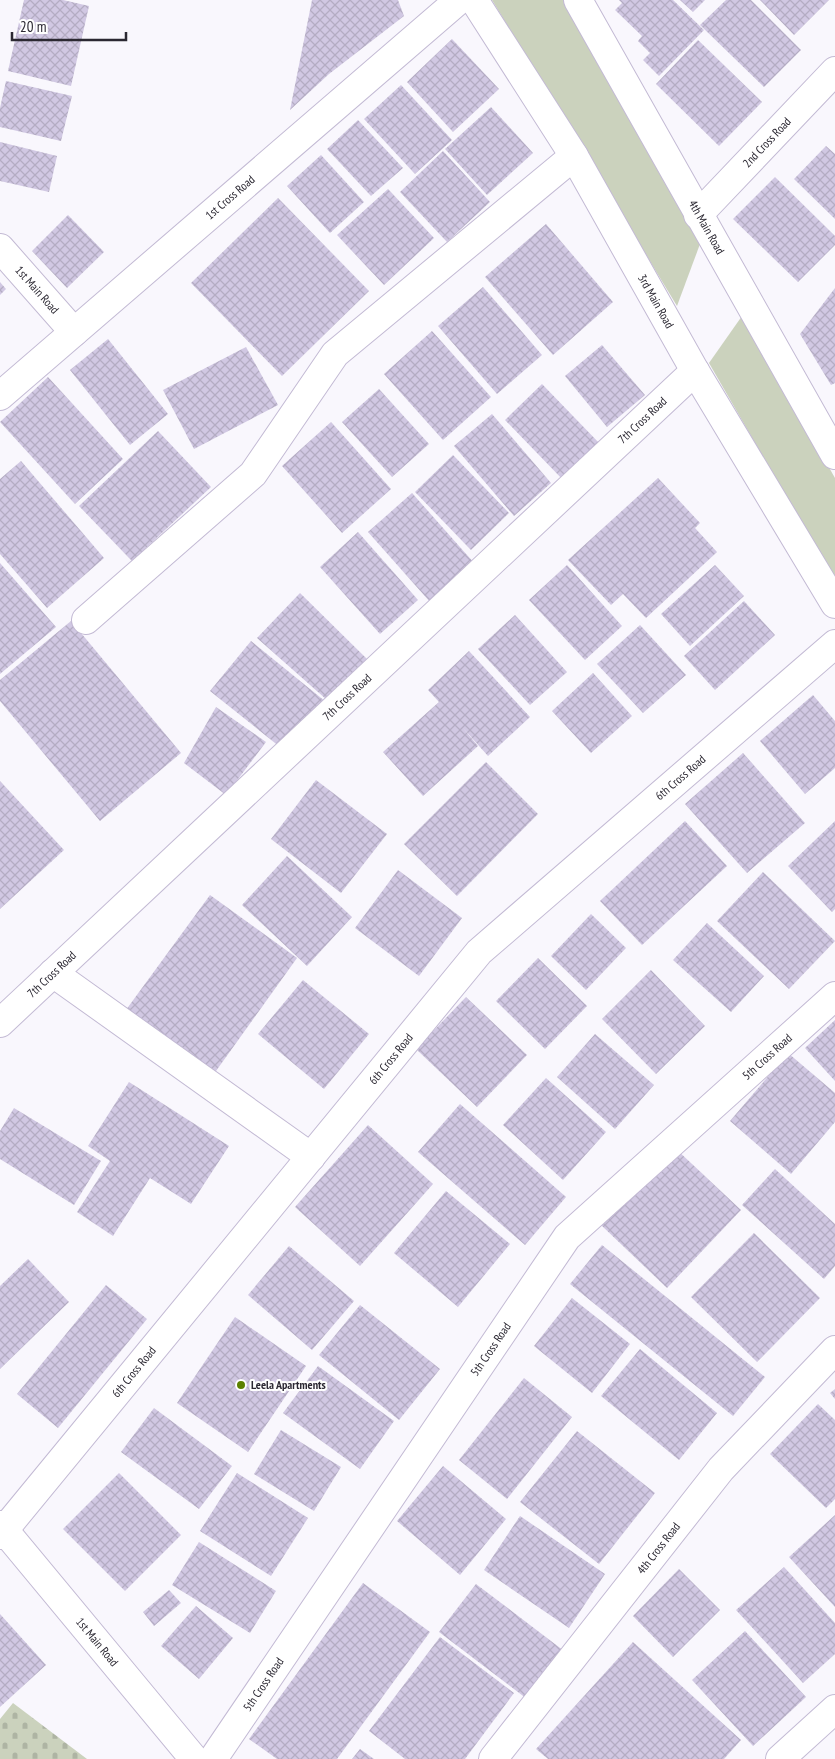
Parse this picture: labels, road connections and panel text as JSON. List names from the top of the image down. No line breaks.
{"streets":{"street":["2nd Cross Road","1st Cross Road","4th Main Road","1st Main Road","3rd Main Road","7th Cross Road","6th Cross Road","5th Cross Road","4th Cross Road"]},"crossings":[["2nd Cross Road","4th Main Road"],["1st Cross Road","1st Main Road"],["1st Main Road","6th Cross Road"],["3rd Main Road","7th Cross Road"]],"places":["Leela Apartments"],"scale_bar":"20 m"}
